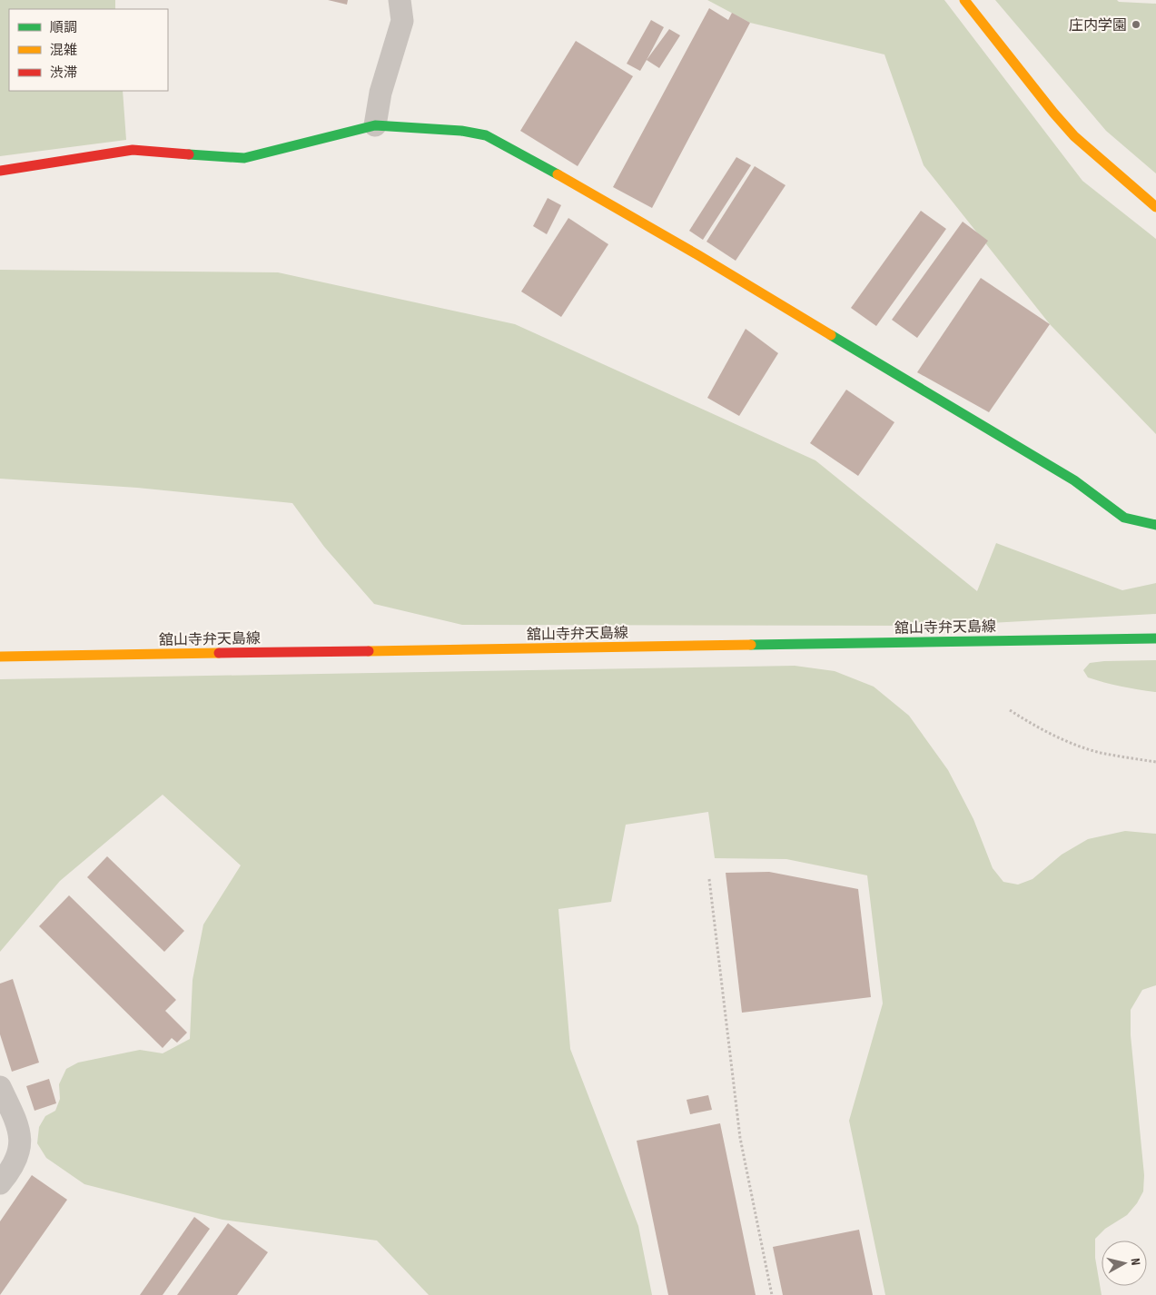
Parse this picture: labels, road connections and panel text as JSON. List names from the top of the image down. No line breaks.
{"streets":{"street":["舘山寺弁天島線"]},"places":["庄内学園"],"legend":["順調","混雑","渋滞"],"north":"right"}
